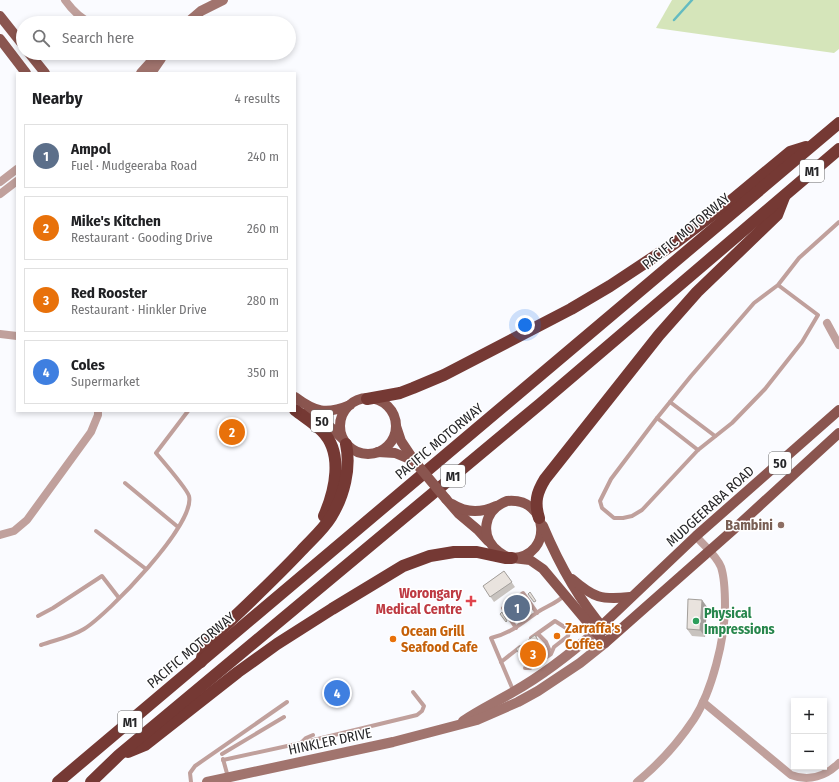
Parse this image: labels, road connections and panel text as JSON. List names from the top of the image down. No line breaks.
{"streets":{"highway":["M1","PACIFIC MOTORWAY"],"main road":["50","MUDGEERABA ROAD","HINKLER DRIVE"]},"crossings":[["50","MUDGEERABA ROAD"],["50","HINKLER DRIVE"],["MUDGEERABA ROAD","HINKLER DRIVE"]],"places":{"other":["Bambini","Physical Impressions","Zarraffa's Coffee","Ocean Grill Seafood Cafe"],"health":["Worongary Medical Centre"]},"page":{"search":"Search here","heading":["Nearby","4 results"],"list":[{"mark":"1","name":"Ampol","note":"Fuel · Mudgeeraba Road","value":"240 m"},{"mark":"2","name":"Mike's Kitchen","note":"Restaurant · Gooding Drive","value":"260 m"},{"mark":"3","name":"Red Rooster","note":"Restaurant · Hinkler Drive","value":"280 m"},{"mark":"4","name":"Coles","note":"Supermarket","value":"350 m"}],"pins":["2","1","3","4"],"map_buttons":["+","−"]}}
